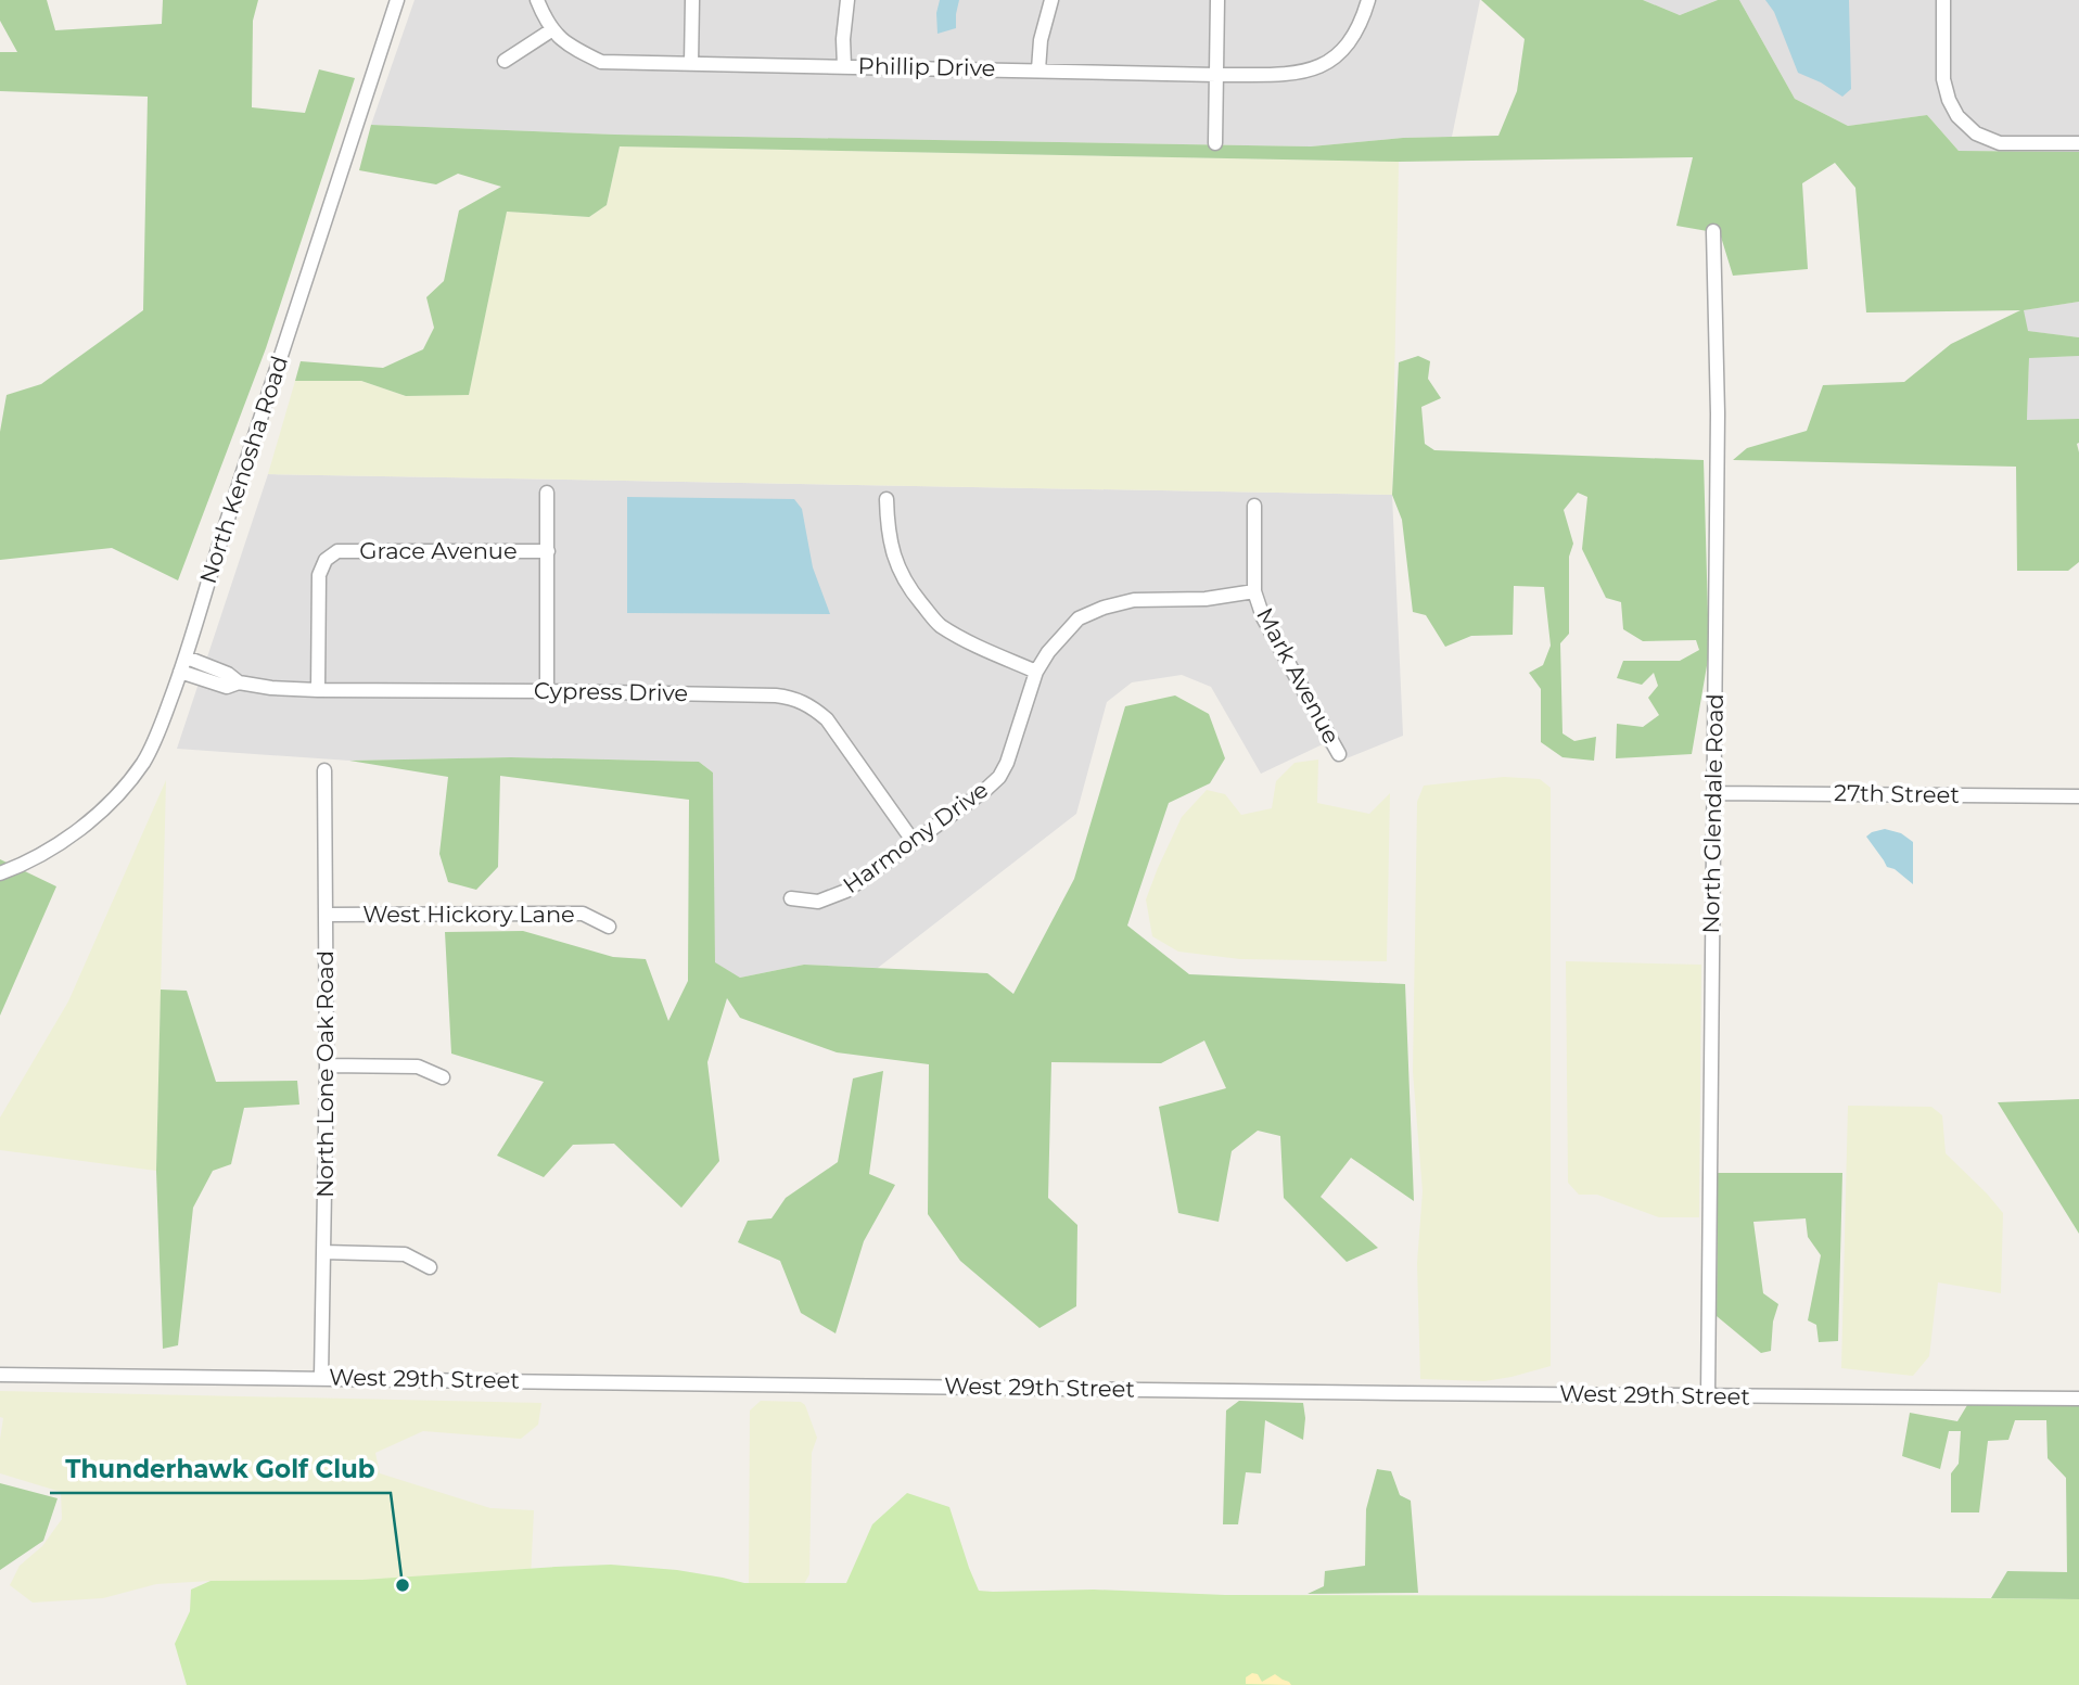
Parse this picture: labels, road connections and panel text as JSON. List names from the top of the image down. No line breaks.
{"streets":{"street":["Phillip Drive","North Kenosha Road","Grace Avenue","Mark Avenue","Cypress Drive","27th Street","North Glendale Road","Harmony Drive","West Hickory Lane","North Lone Oak Road","West 29th Street"]},"crossings":[["North Kenosha Road","Cypress Drive"],["Grace Avenue","Cypress Drive"],["Mark Avenue","Harmony Drive"],["Cypress Drive","Harmony Drive"],["27th Street","North Glendale Road"],["North Glendale Road","West 29th Street"],["West Hickory Lane","North Lone Oak Road"],["North Lone Oak Road","West 29th Street"]],"places":["Thunderhawk Golf Club"]}
